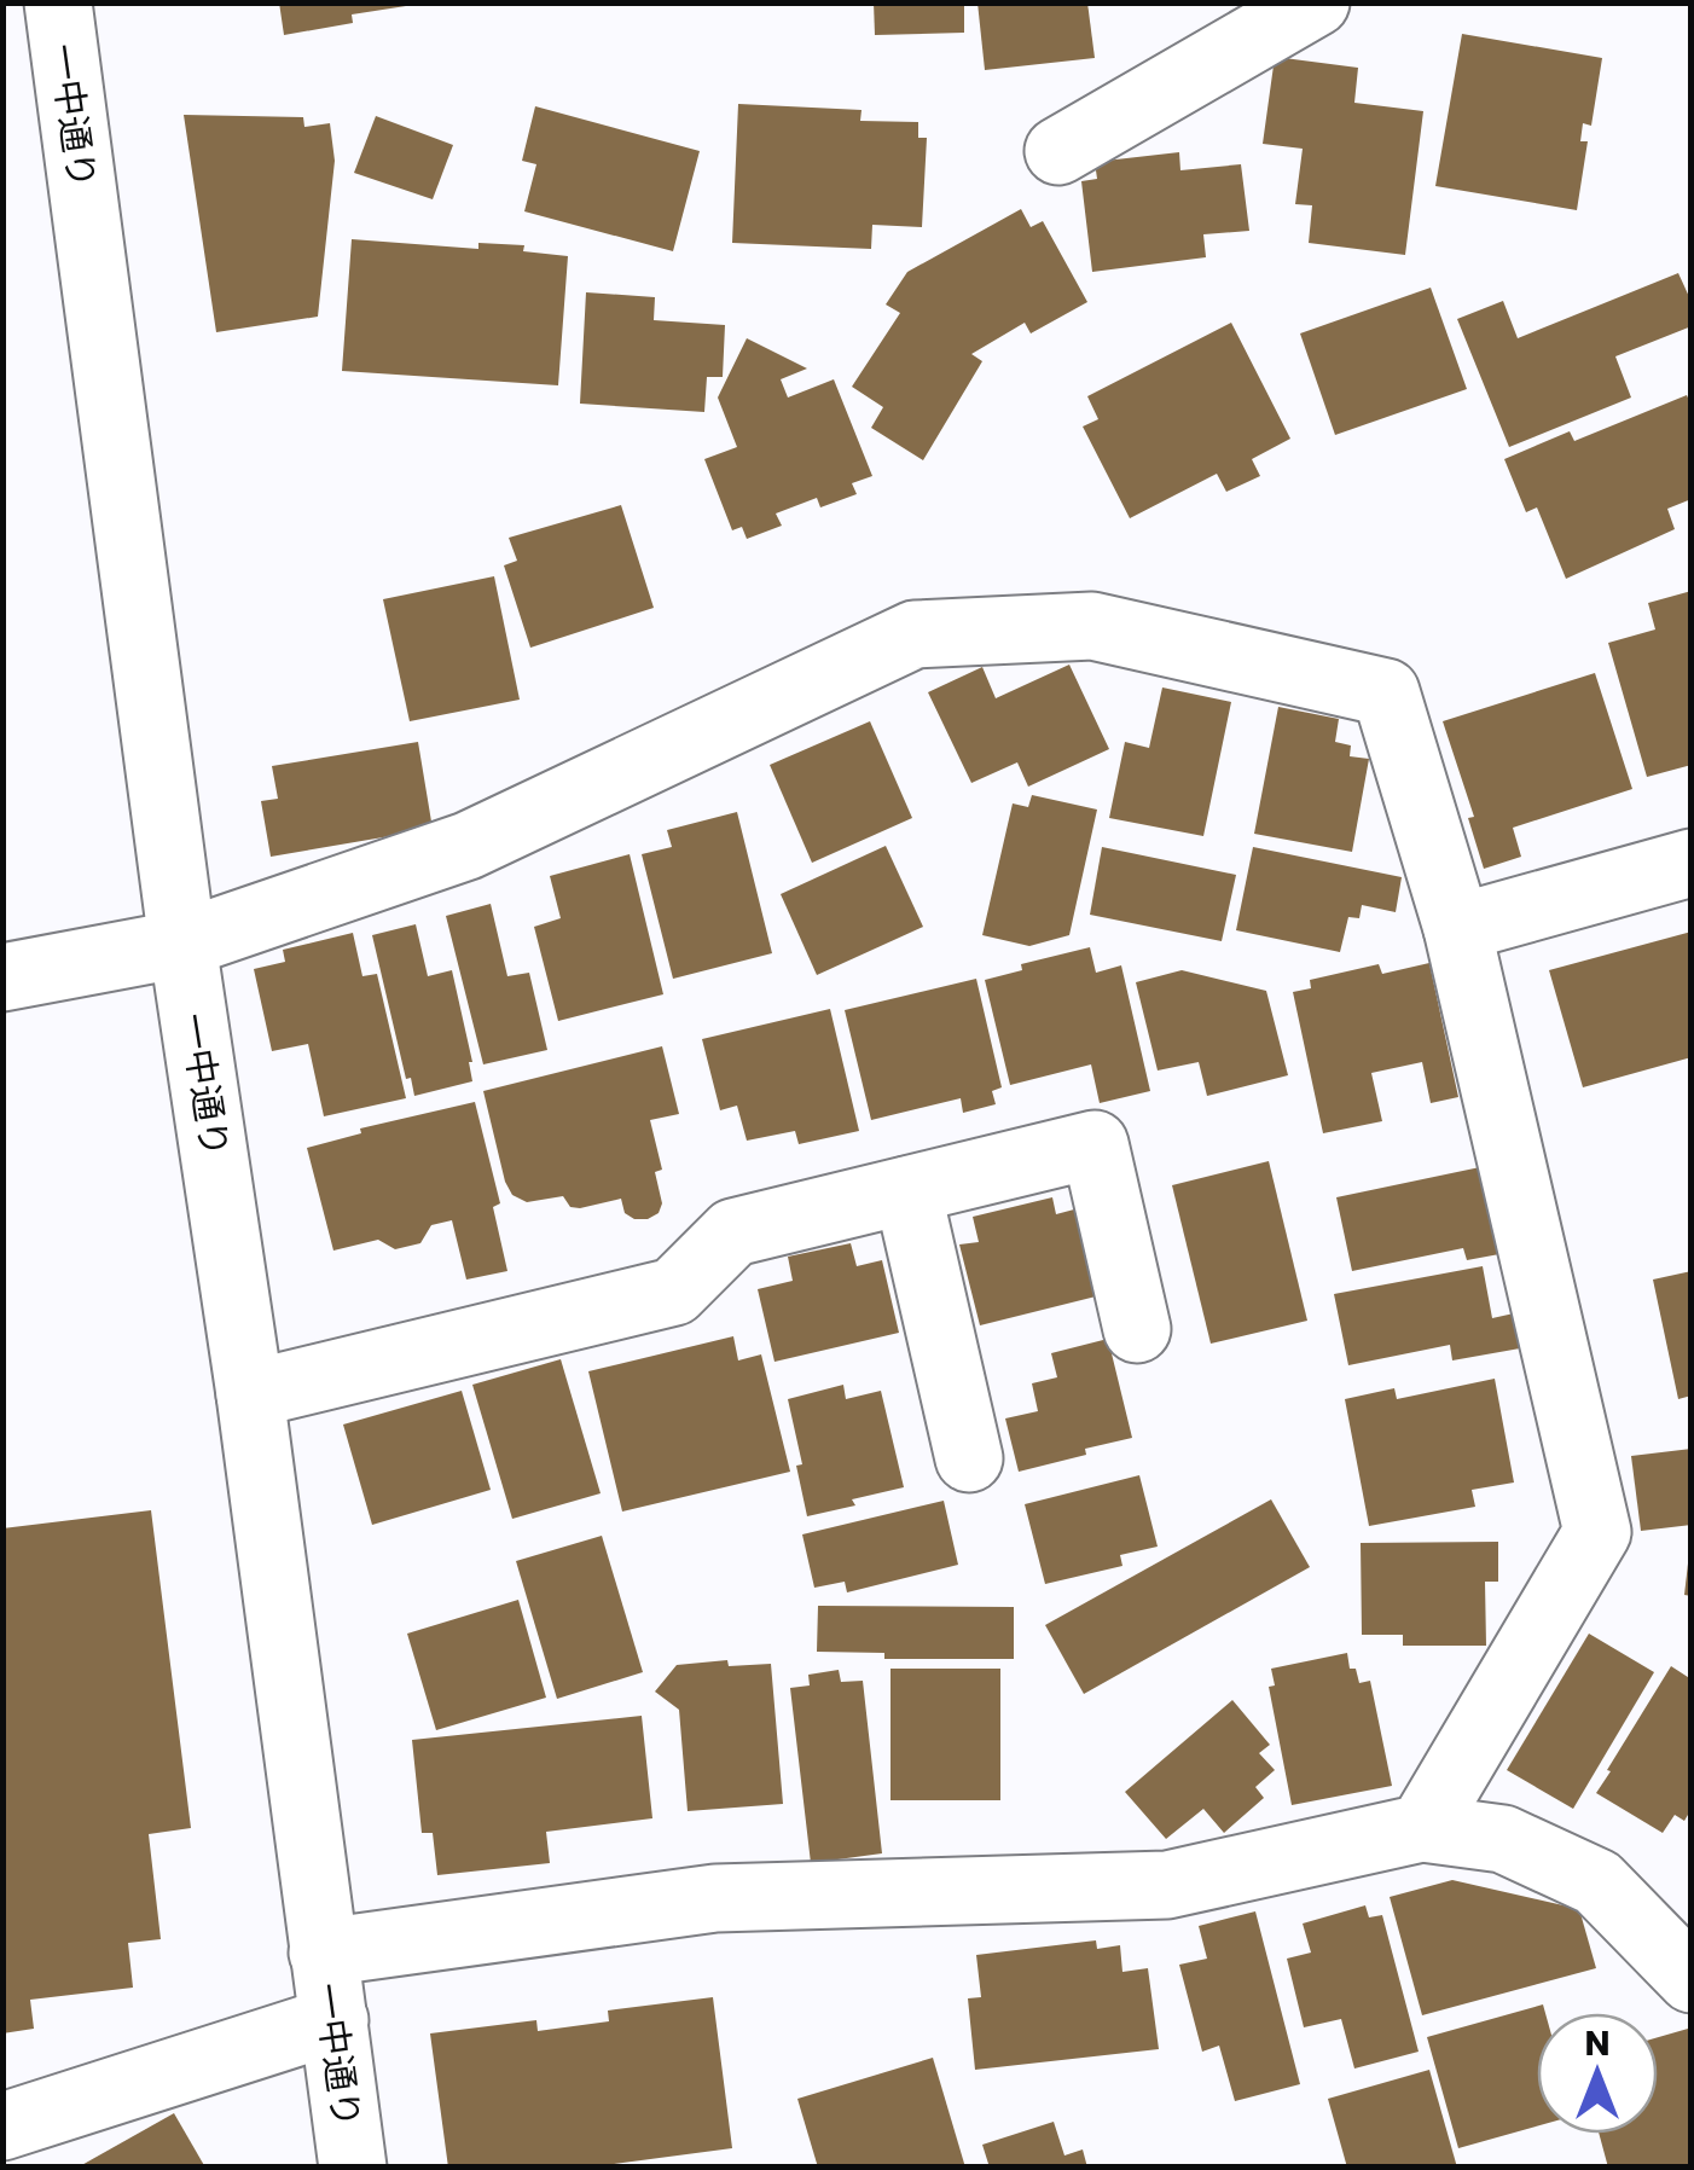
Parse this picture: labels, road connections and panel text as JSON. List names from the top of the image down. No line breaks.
{"streets":{"street":["一中通り"]},"north":"top"}
